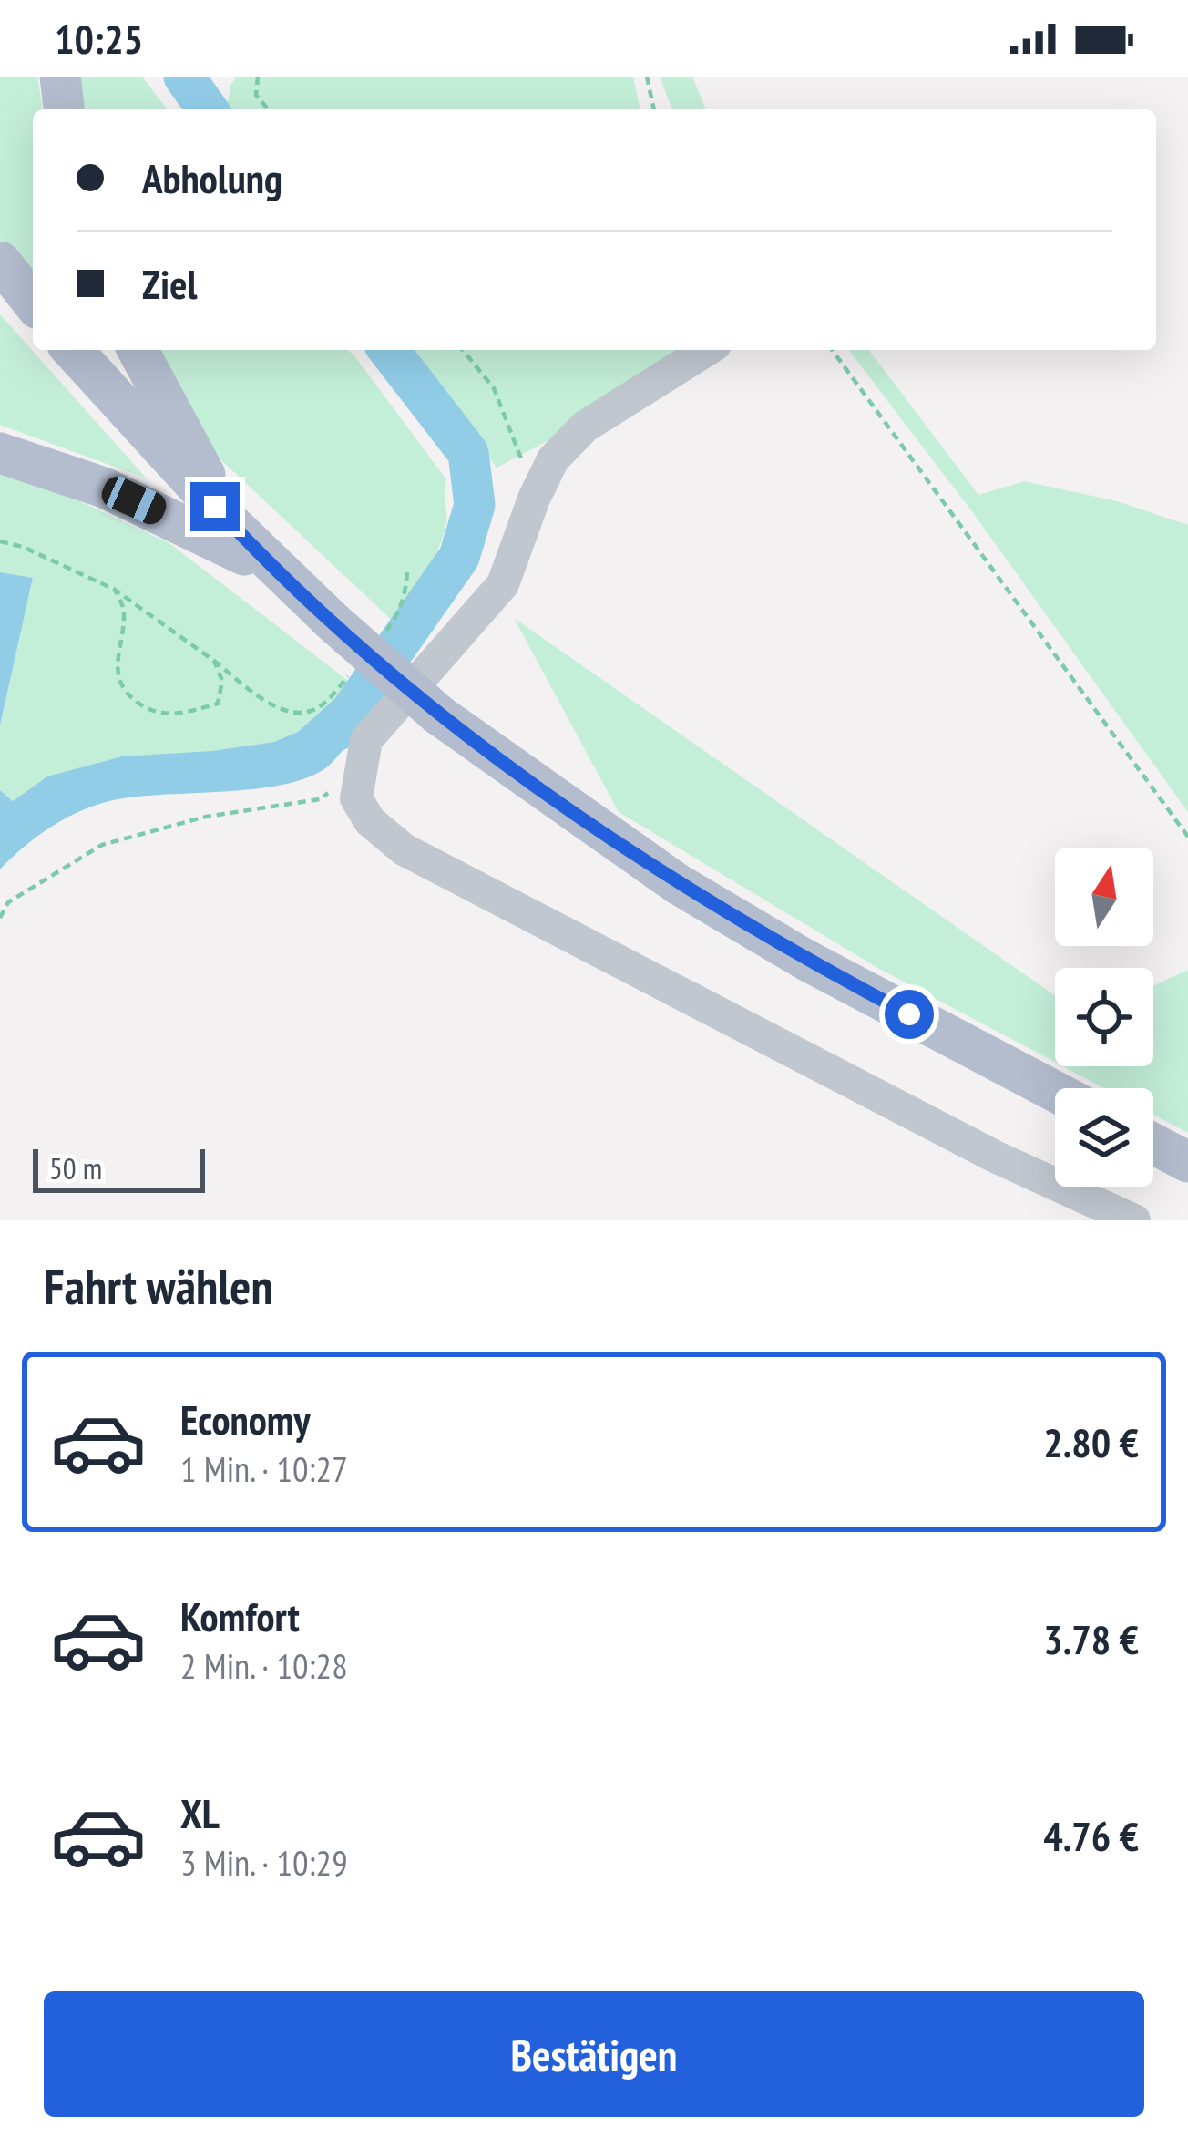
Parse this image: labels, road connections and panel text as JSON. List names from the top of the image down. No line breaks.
{"scale_bar":"50 m","north":"top","page":{"status":"10:25","banner":["Abholung","Ziel"],"scale":"50 m","heading":"Fahrt wählen","list":[{"name":"Economy","note":"1 Min. · 10:27","value":"2.80 €"},{"name":"Komfort","note":"2 Min. · 10:28","value":"3.78 €"},{"name":"XL","note":"3 Min. · 10:29","value":"4.76 €"}],"buttons":"Bestätigen"}}
